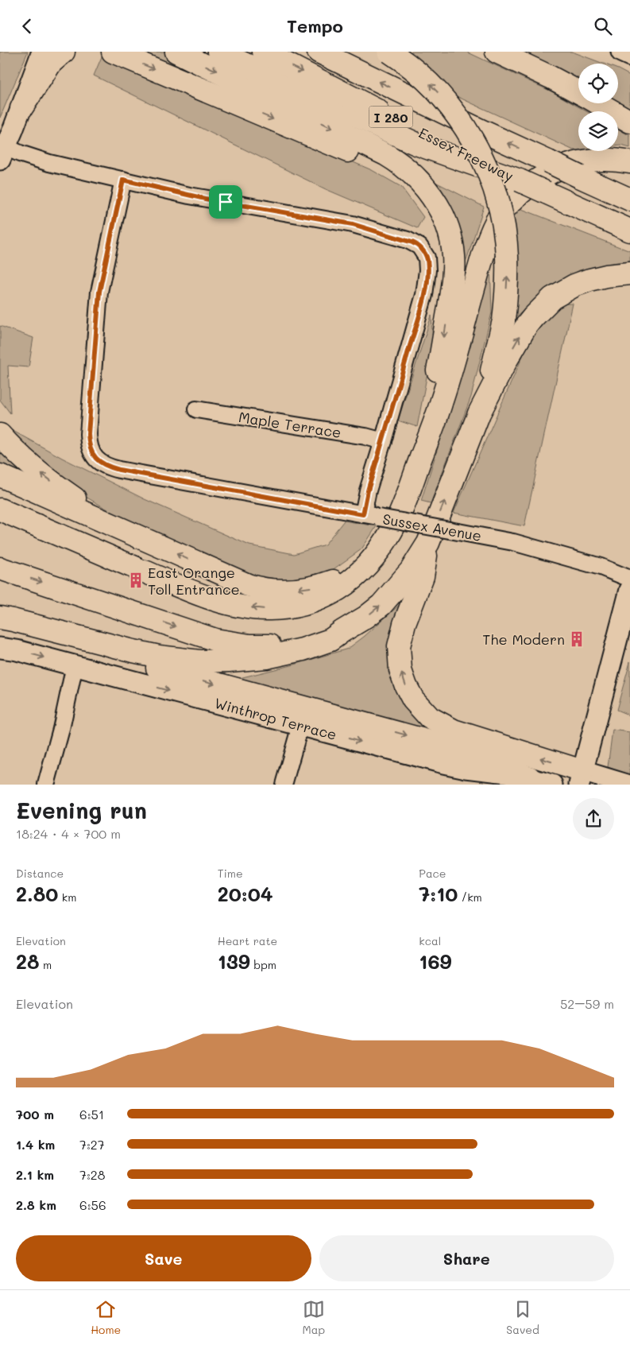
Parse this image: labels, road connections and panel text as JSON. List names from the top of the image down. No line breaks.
{"streets":{"highway":["I 280","Essex Freeway"],"main road":["Winthrop Terrace"],"street":["Maple Terrace","Sussex Avenue"]},"one_way":["Winthrop Terrace"],"places":{"building":["East Orange Toll Entrance","The Modern"]},"page":{"header":"Tempo","heading":["Evening run","18:24 · 4 × 700 m"],"stats":[["Distance","2.80 km"],["Time","20:04"],["Pace","7:10 /km"],["Elevation","28 m"],["Heart rate","139 bpm"],["kcal","169"]],"chart":["Elevation","52–59 m"],"list":[{"name":"700 m","note":"6:51"},{"name":"1.4 km","note":"7:27"},{"name":"2.1 km","note":"7:28"},{"name":"2.8 km","note":"6:56"}],"buttons":["Save","Share"],"tabs":["Home","Map","Saved"]}}
